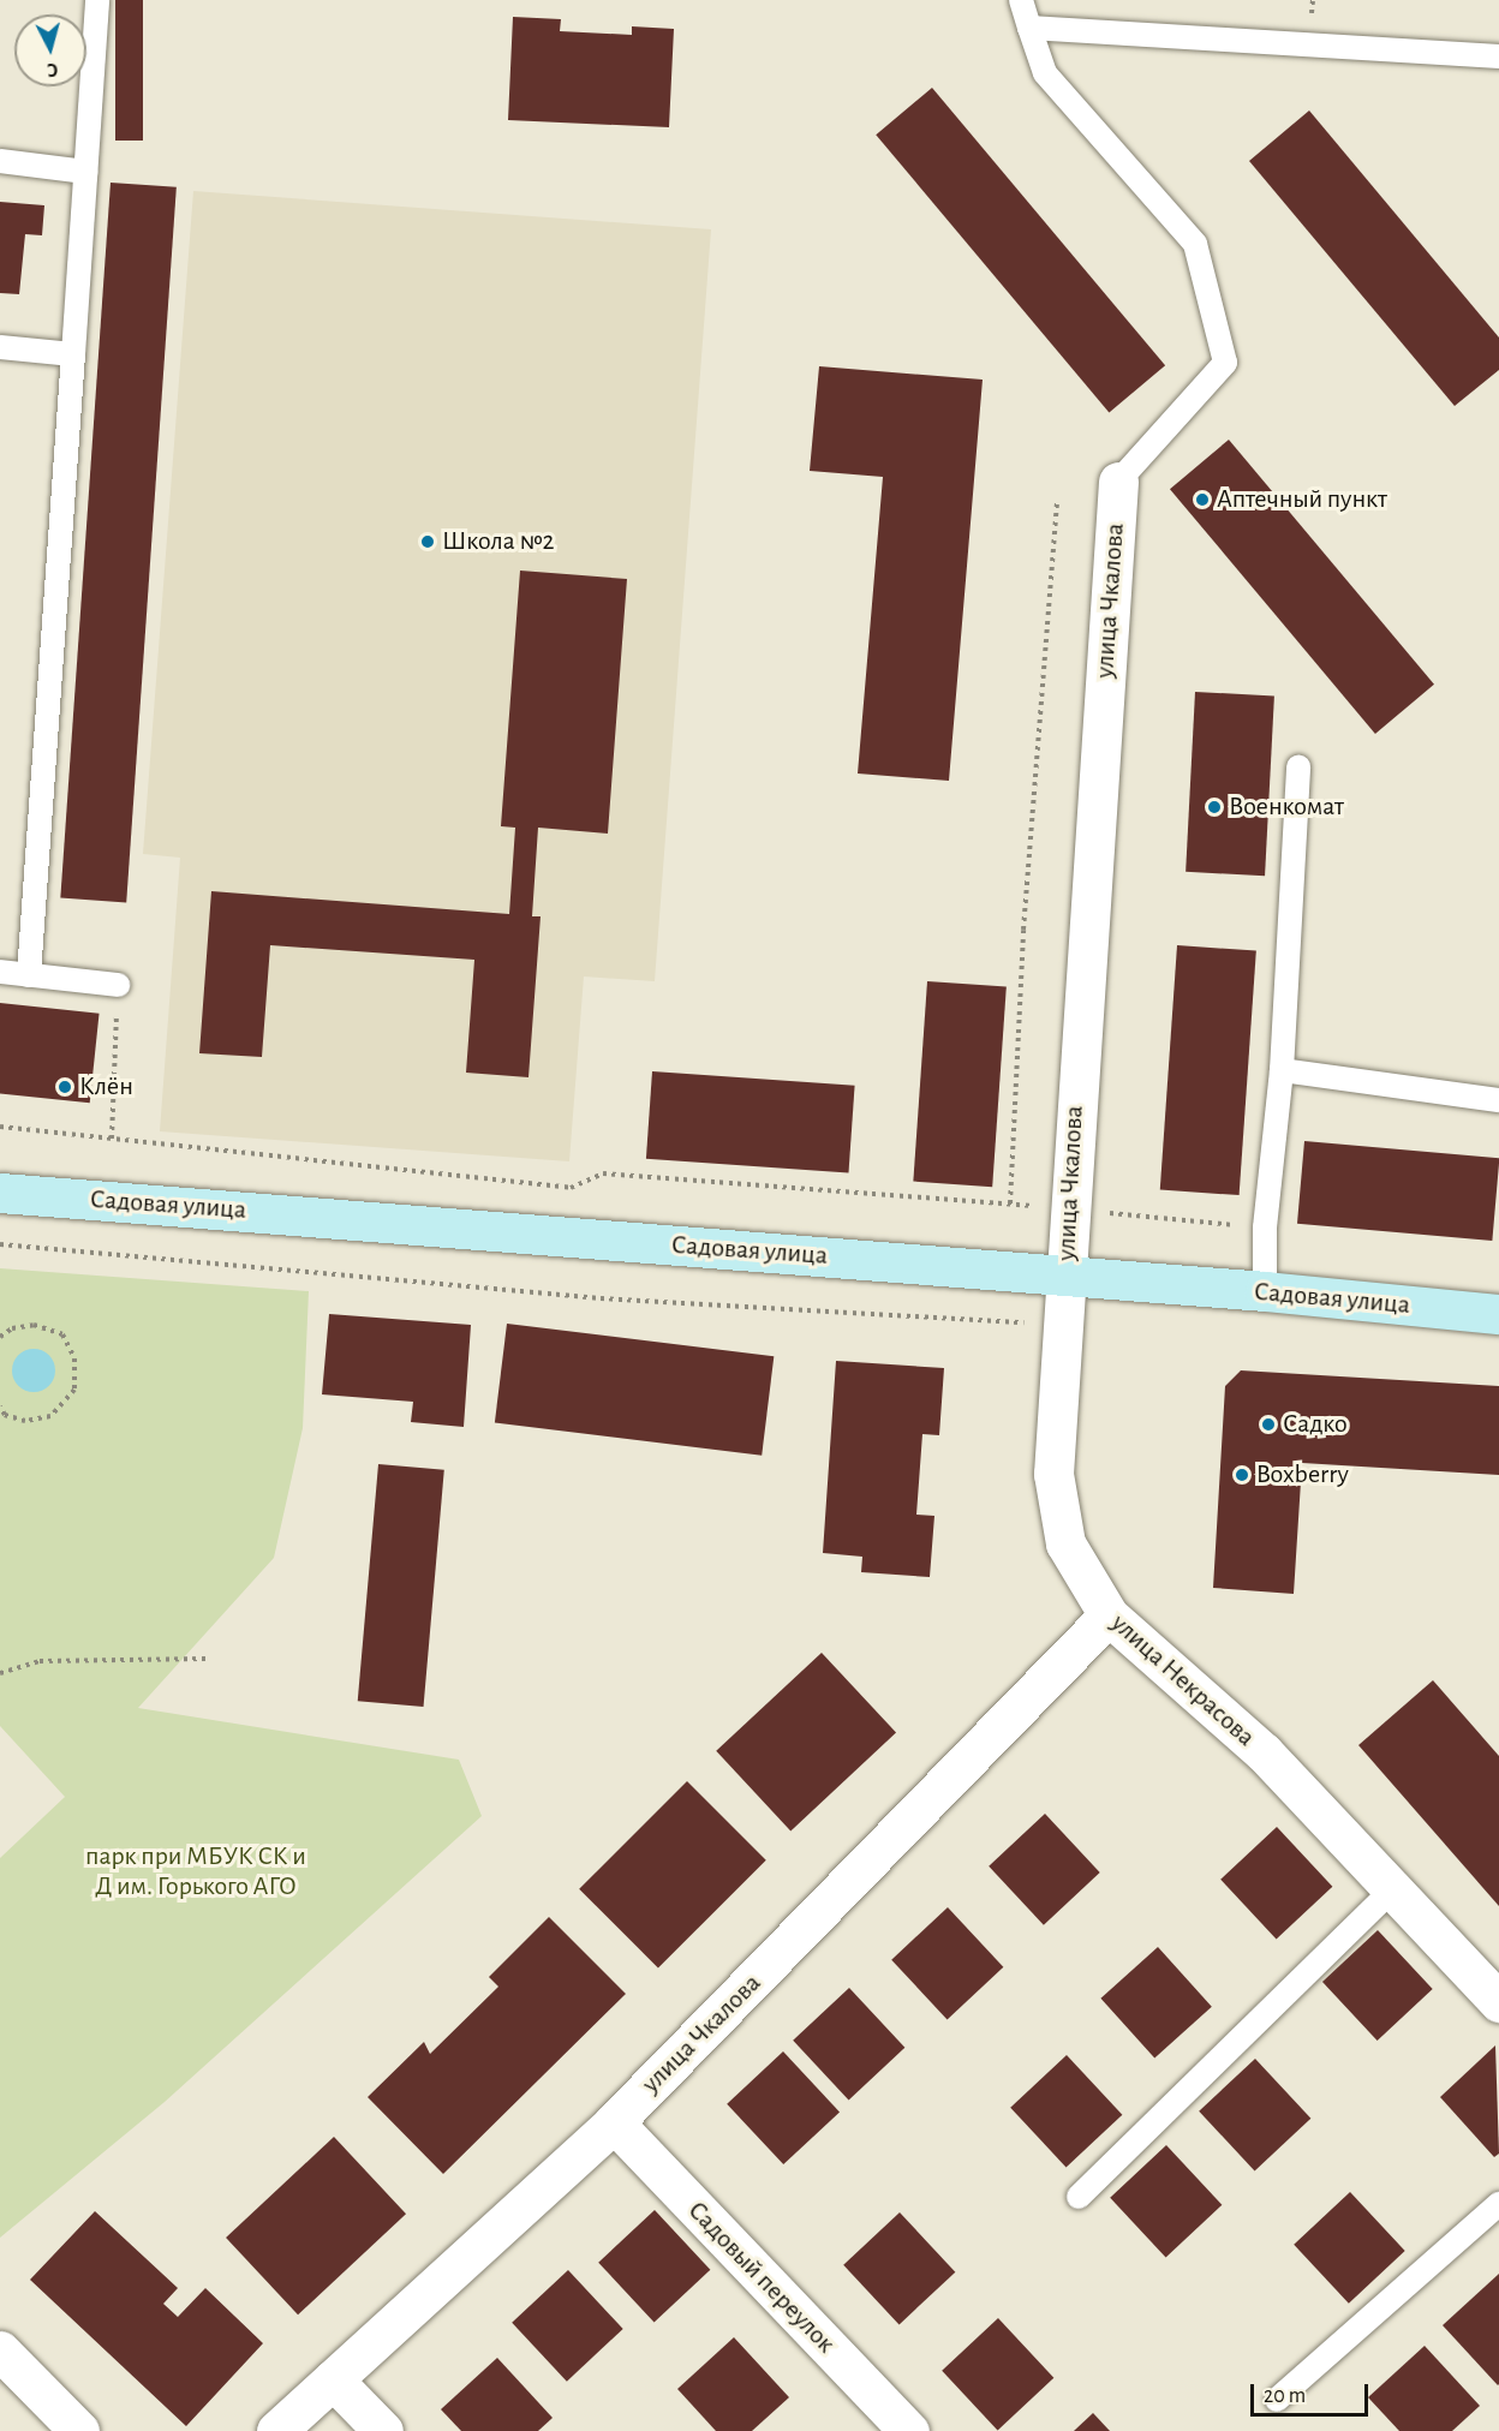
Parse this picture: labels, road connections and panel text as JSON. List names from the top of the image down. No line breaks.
{"streets":{"street":["улица Чкалова","Садовая улица","улица Некрасова","Садовый переулок"]},"crossings":[["улица Чкалова","Садовая улица"],["улица Чкалова","улица Некрасова"],["улица Чкалова","Садовый переулок"],["Садовая улица","улица Некрасова"]],"parks":["парк при МБУК СК и Д им. Горького АГО"],"places":["Аптечный пункт","Школа №2","Военкомат","Клён","Садко","Boxberry"],"scale_bar":"20 m","north":"bottom"}
